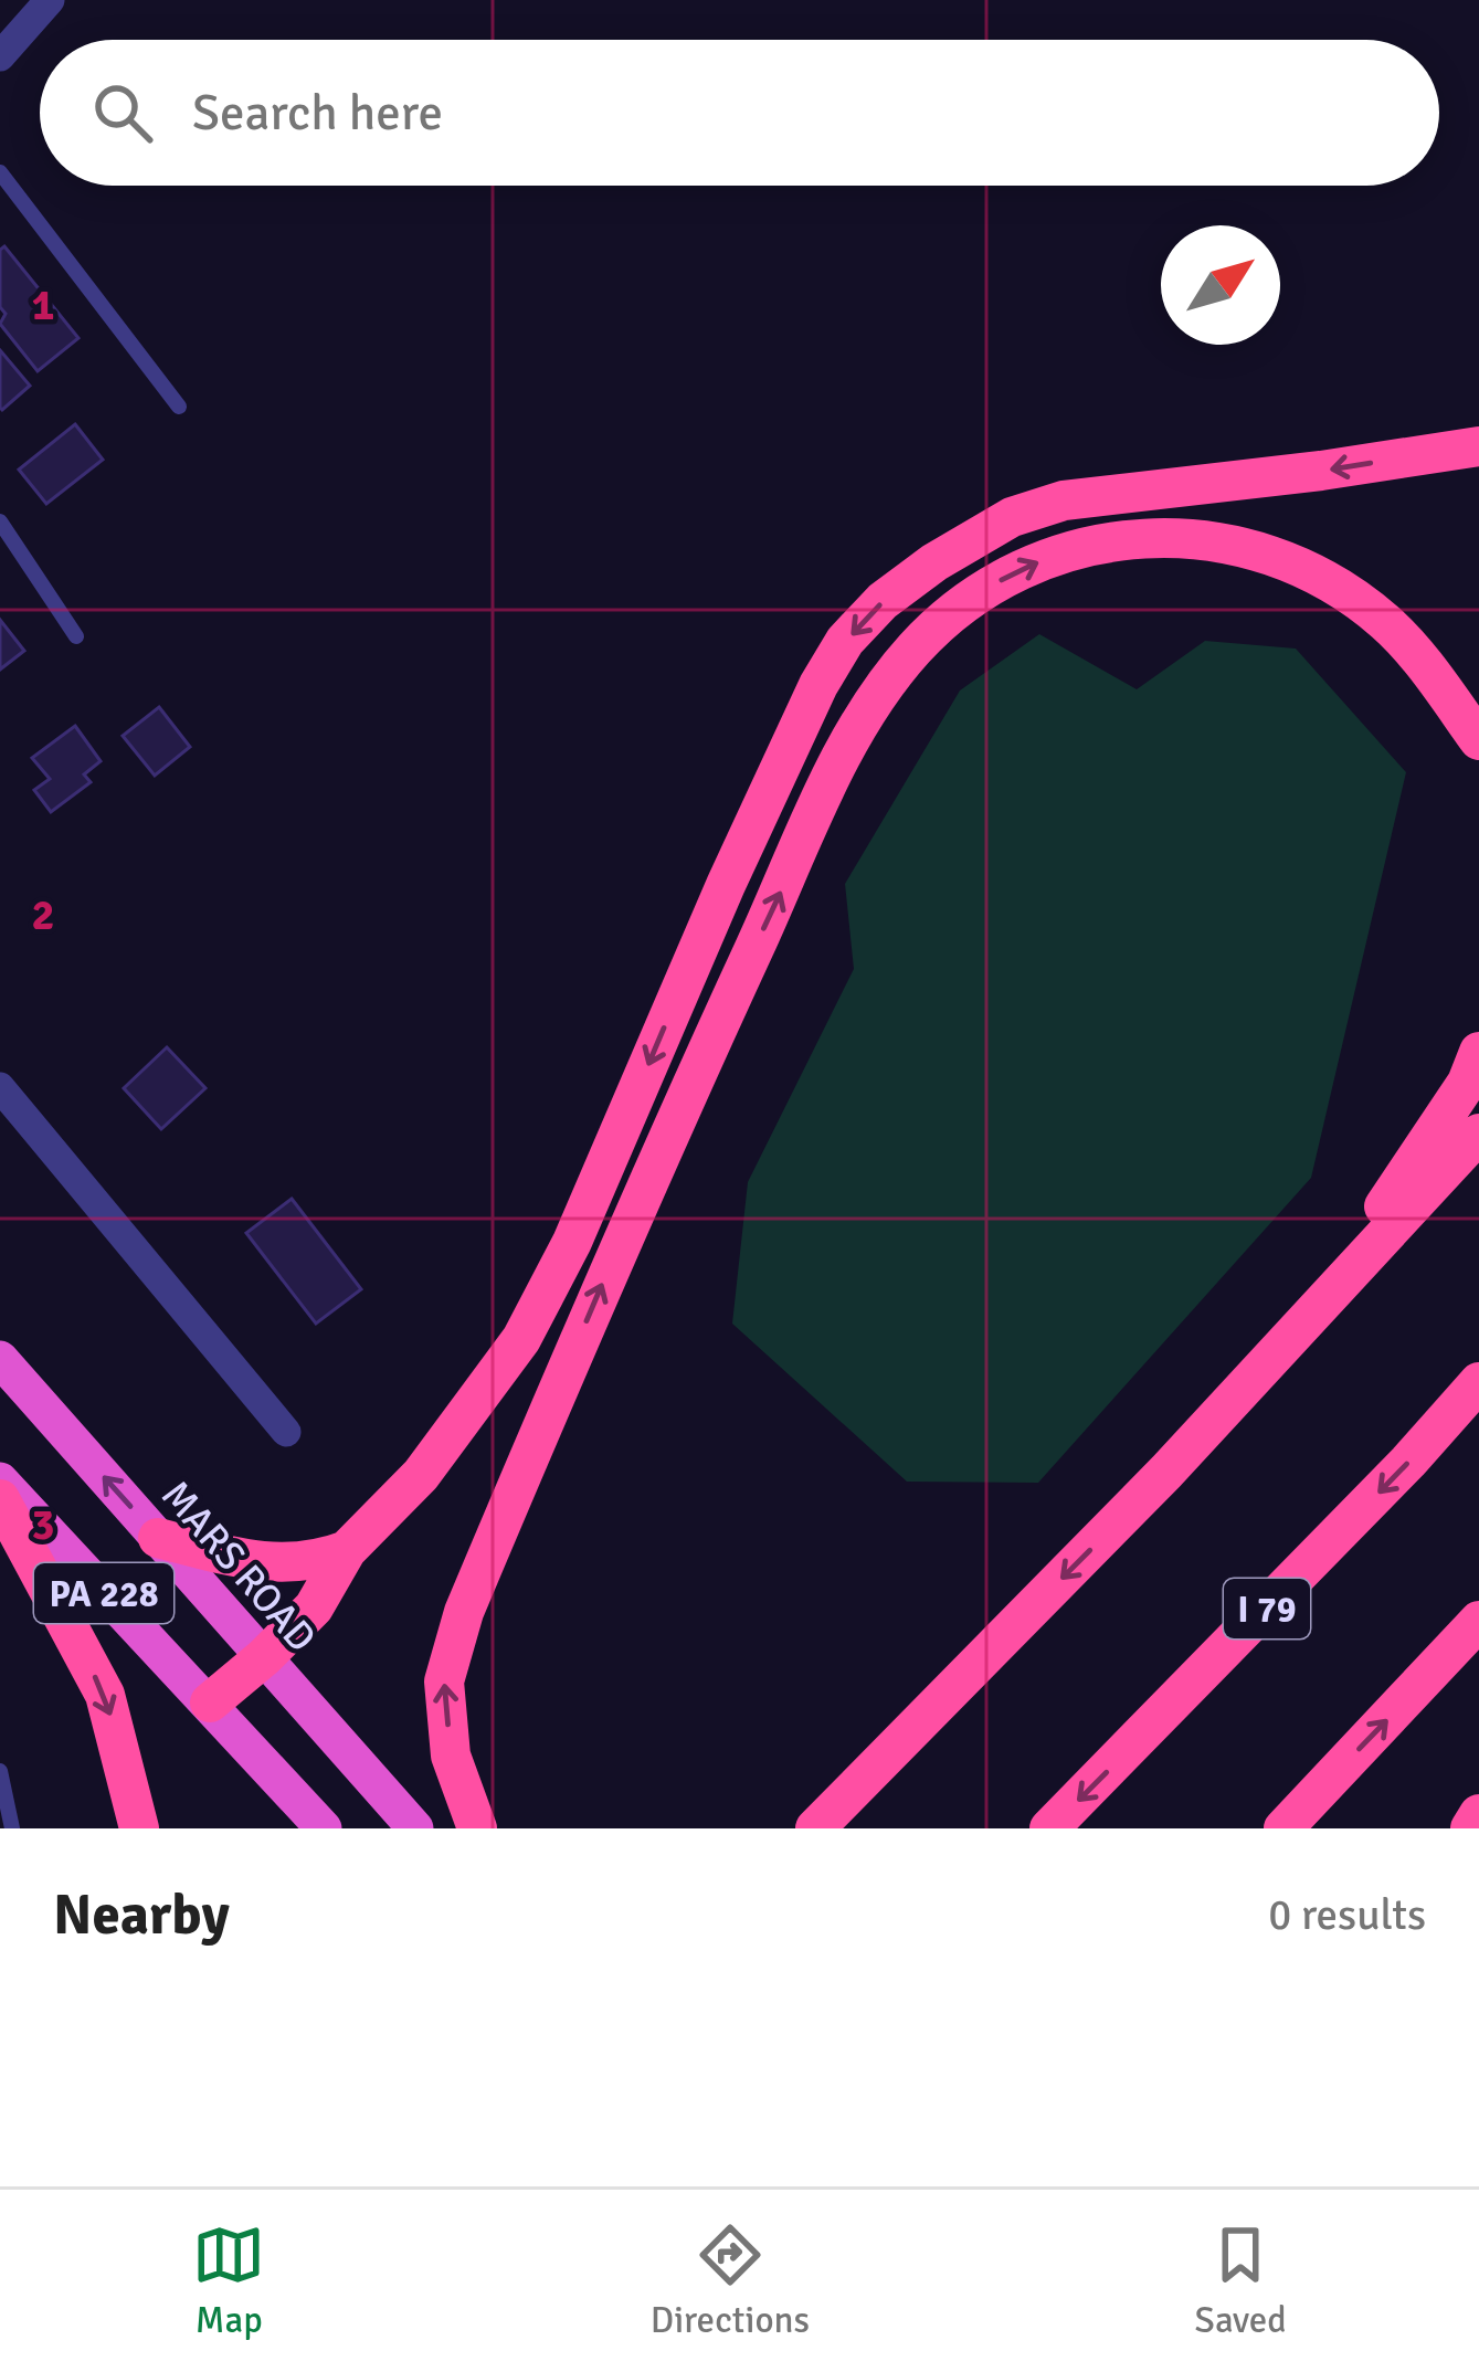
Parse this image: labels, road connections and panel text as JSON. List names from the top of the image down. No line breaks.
{"streets":{"highway":["MARS ROAD","PA 228","I 79"]},"north":"top right","page":{"search":"Search here","heading":["Nearby","0 results"],"nav":["Map","Directions","Saved"]},"grid":{"rows":["1","2","3"]}}
